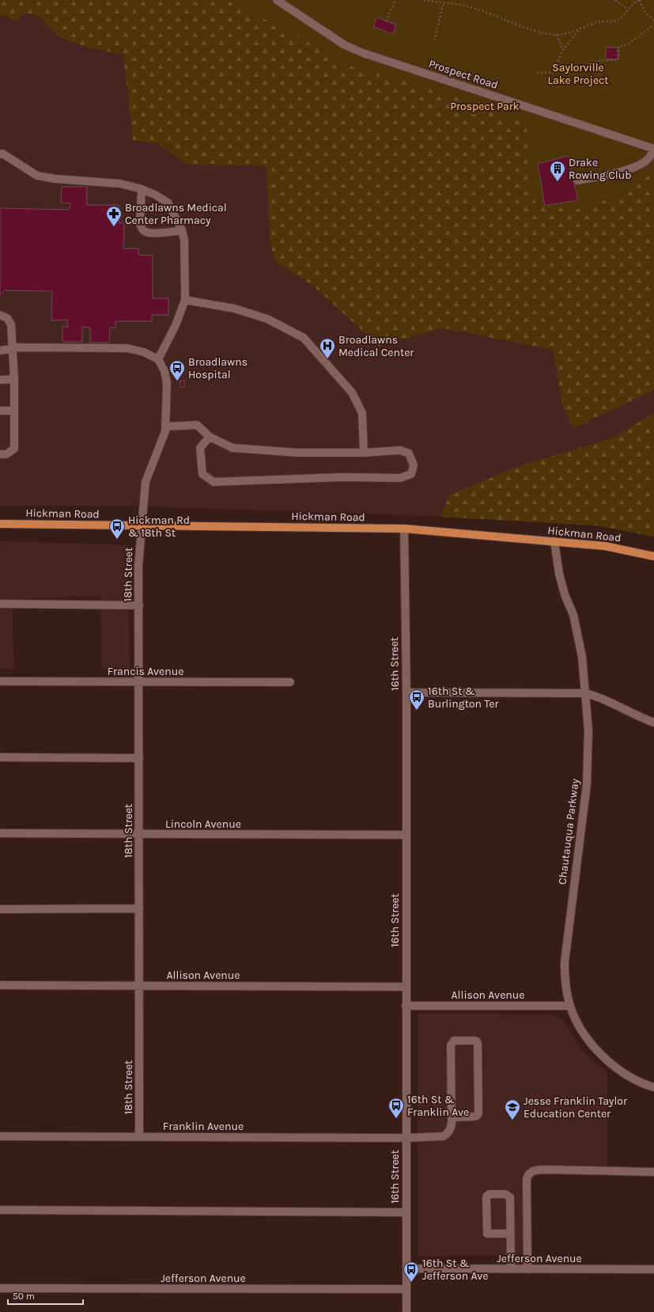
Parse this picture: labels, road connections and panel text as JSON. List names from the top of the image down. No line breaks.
{"streets":{"main road":["Hickman Road"],"street":["Prospect Road","18th Street","16th Street","Francis Avenue","Lincoln Avenue","Chautauqua Parkway","Allison Avenue","Franklin Avenue","Jefferson Avenue"]},"crossings":[["Hickman Road","18th Street"],["Hickman Road","16th Street"],["Hickman Road","Chautauqua Parkway"],["18th Street","Francis Avenue"],["18th Street","Lincoln Avenue"],["18th Street","Allison Avenue"],["18th Street","Franklin Avenue"],["16th Street","Lincoln Avenue"],["16th Street","Allison Avenue"],["16th Street","Franklin Avenue"],["16th Street","Jefferson Avenue"],["Chautauqua Parkway","Allison Avenue"]],"parks":["Saylorville Lake Project","Prospect Park"],"places":{"building":["Drake Rowing Club"],"pharmacy":["Broadlawns Medical Center Pharmacy"],"hospital":["Broadlawns Medical Center"],"bus stop":["Broadlawns Hospital","Hickman Rd & 18th St","16th St & Burlington Ter","16th St & Franklin Ave","16th St & Jefferson Ave"],"school or university":["Jesse Franklin Taylor Education Center"]},"scale_bar":"50 m"}
